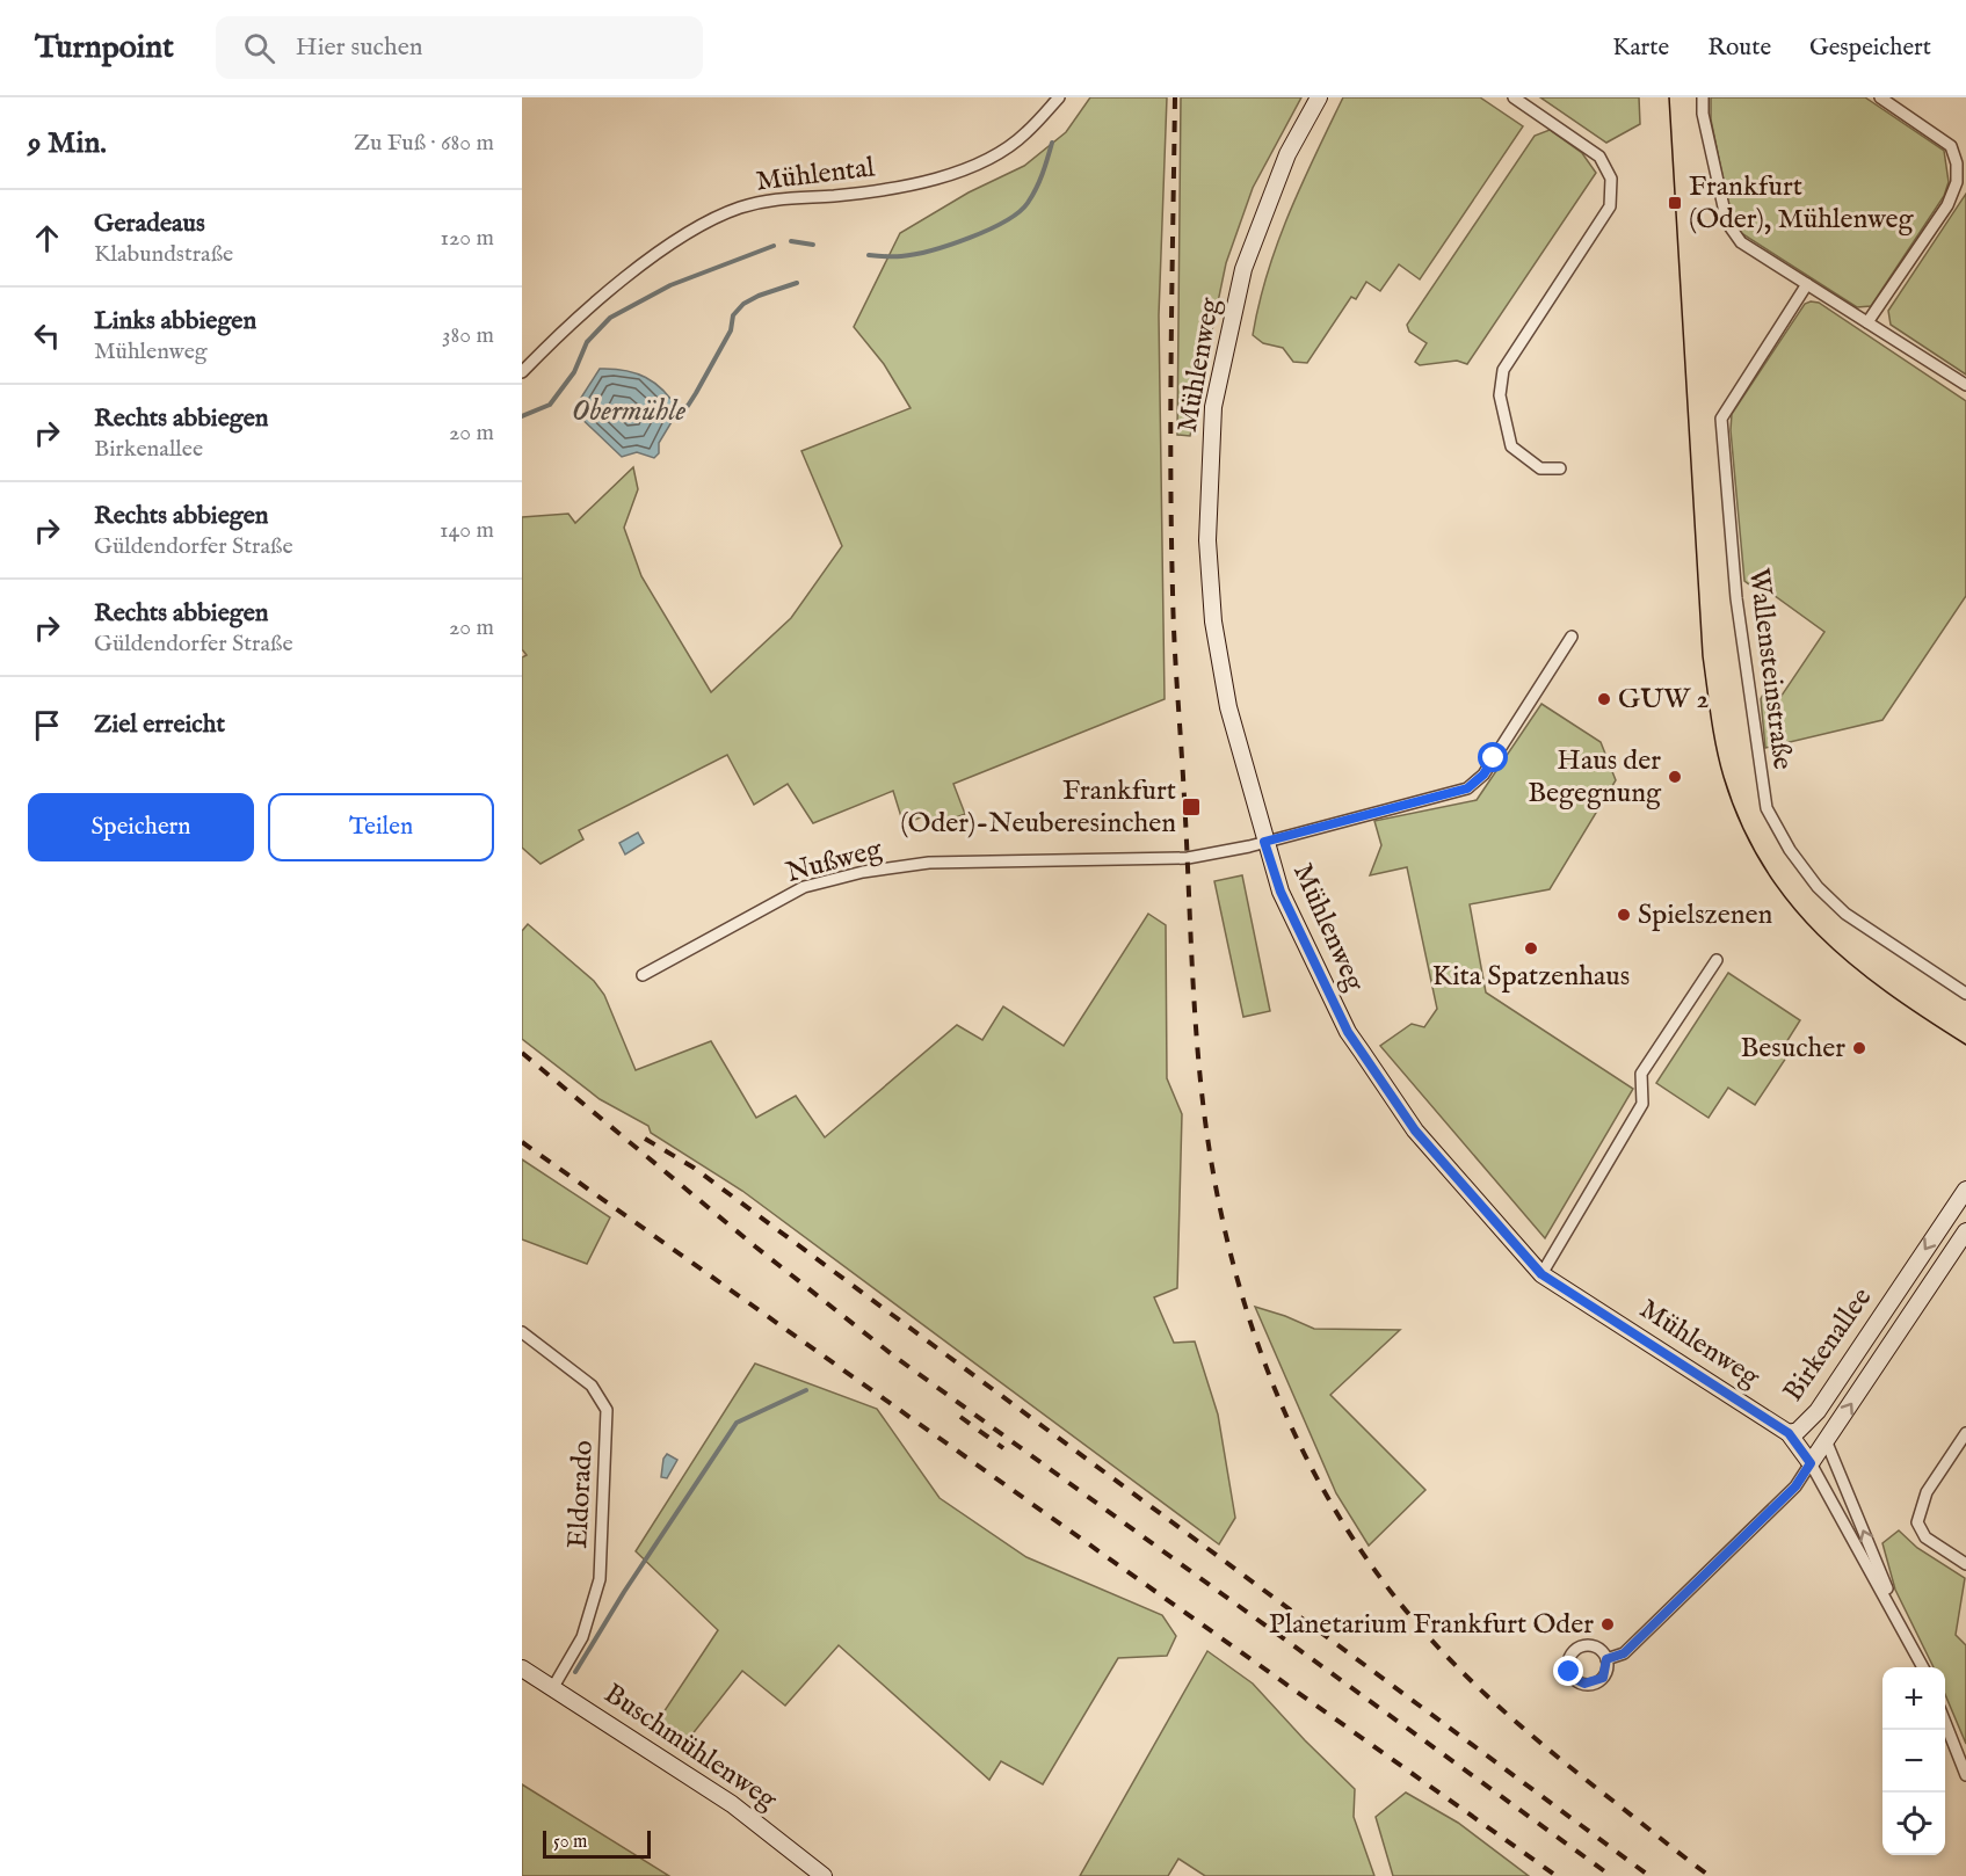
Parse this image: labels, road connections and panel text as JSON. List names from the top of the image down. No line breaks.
{"streets":{"street":["Mühlental","Mühlenweg","Wallensteinstraße","Nußweg","Birkenallee","Eldorado","Buschmühlenweg"]},"crossings":[["Mühlenweg","Nußweg"],["Mühlenweg","Birkenallee"],["Eldorado","Buschmühlenweg"]],"water":["Obermühle"],"places":{"transit":["Frankfurt (Oder), Mühlenweg","Frankfurt (Oder)-Neuberesinchen"],"other":["GUW 2","Haus der Begegnung","Spielszenen","Kita Spatzenhaus","Besucher","Planetarium Frankfurt Oder"]},"scale_bar":"50 m","page":{"header":"Turnpoint","search":"Hier suchen","nav":["Karte","Route","Gespeichert"],"heading":["9 Min.","Zu Fuß · 680 m"],"list":[["Geradeaus","Klabundstraße","120 m"],["Links abbiegen","Mühlenweg","380 m"],["Rechts abbiegen","Birkenallee","20 m"],["Rechts abbiegen","Güldendorfer Straße","140 m"],["Rechts abbiegen","Güldendorfer Straße","20 m"],"Ziel erreicht"],"buttons":["Speichern","Teilen"],"map_buttons":["+","−"],"scale":"50 m"}}
